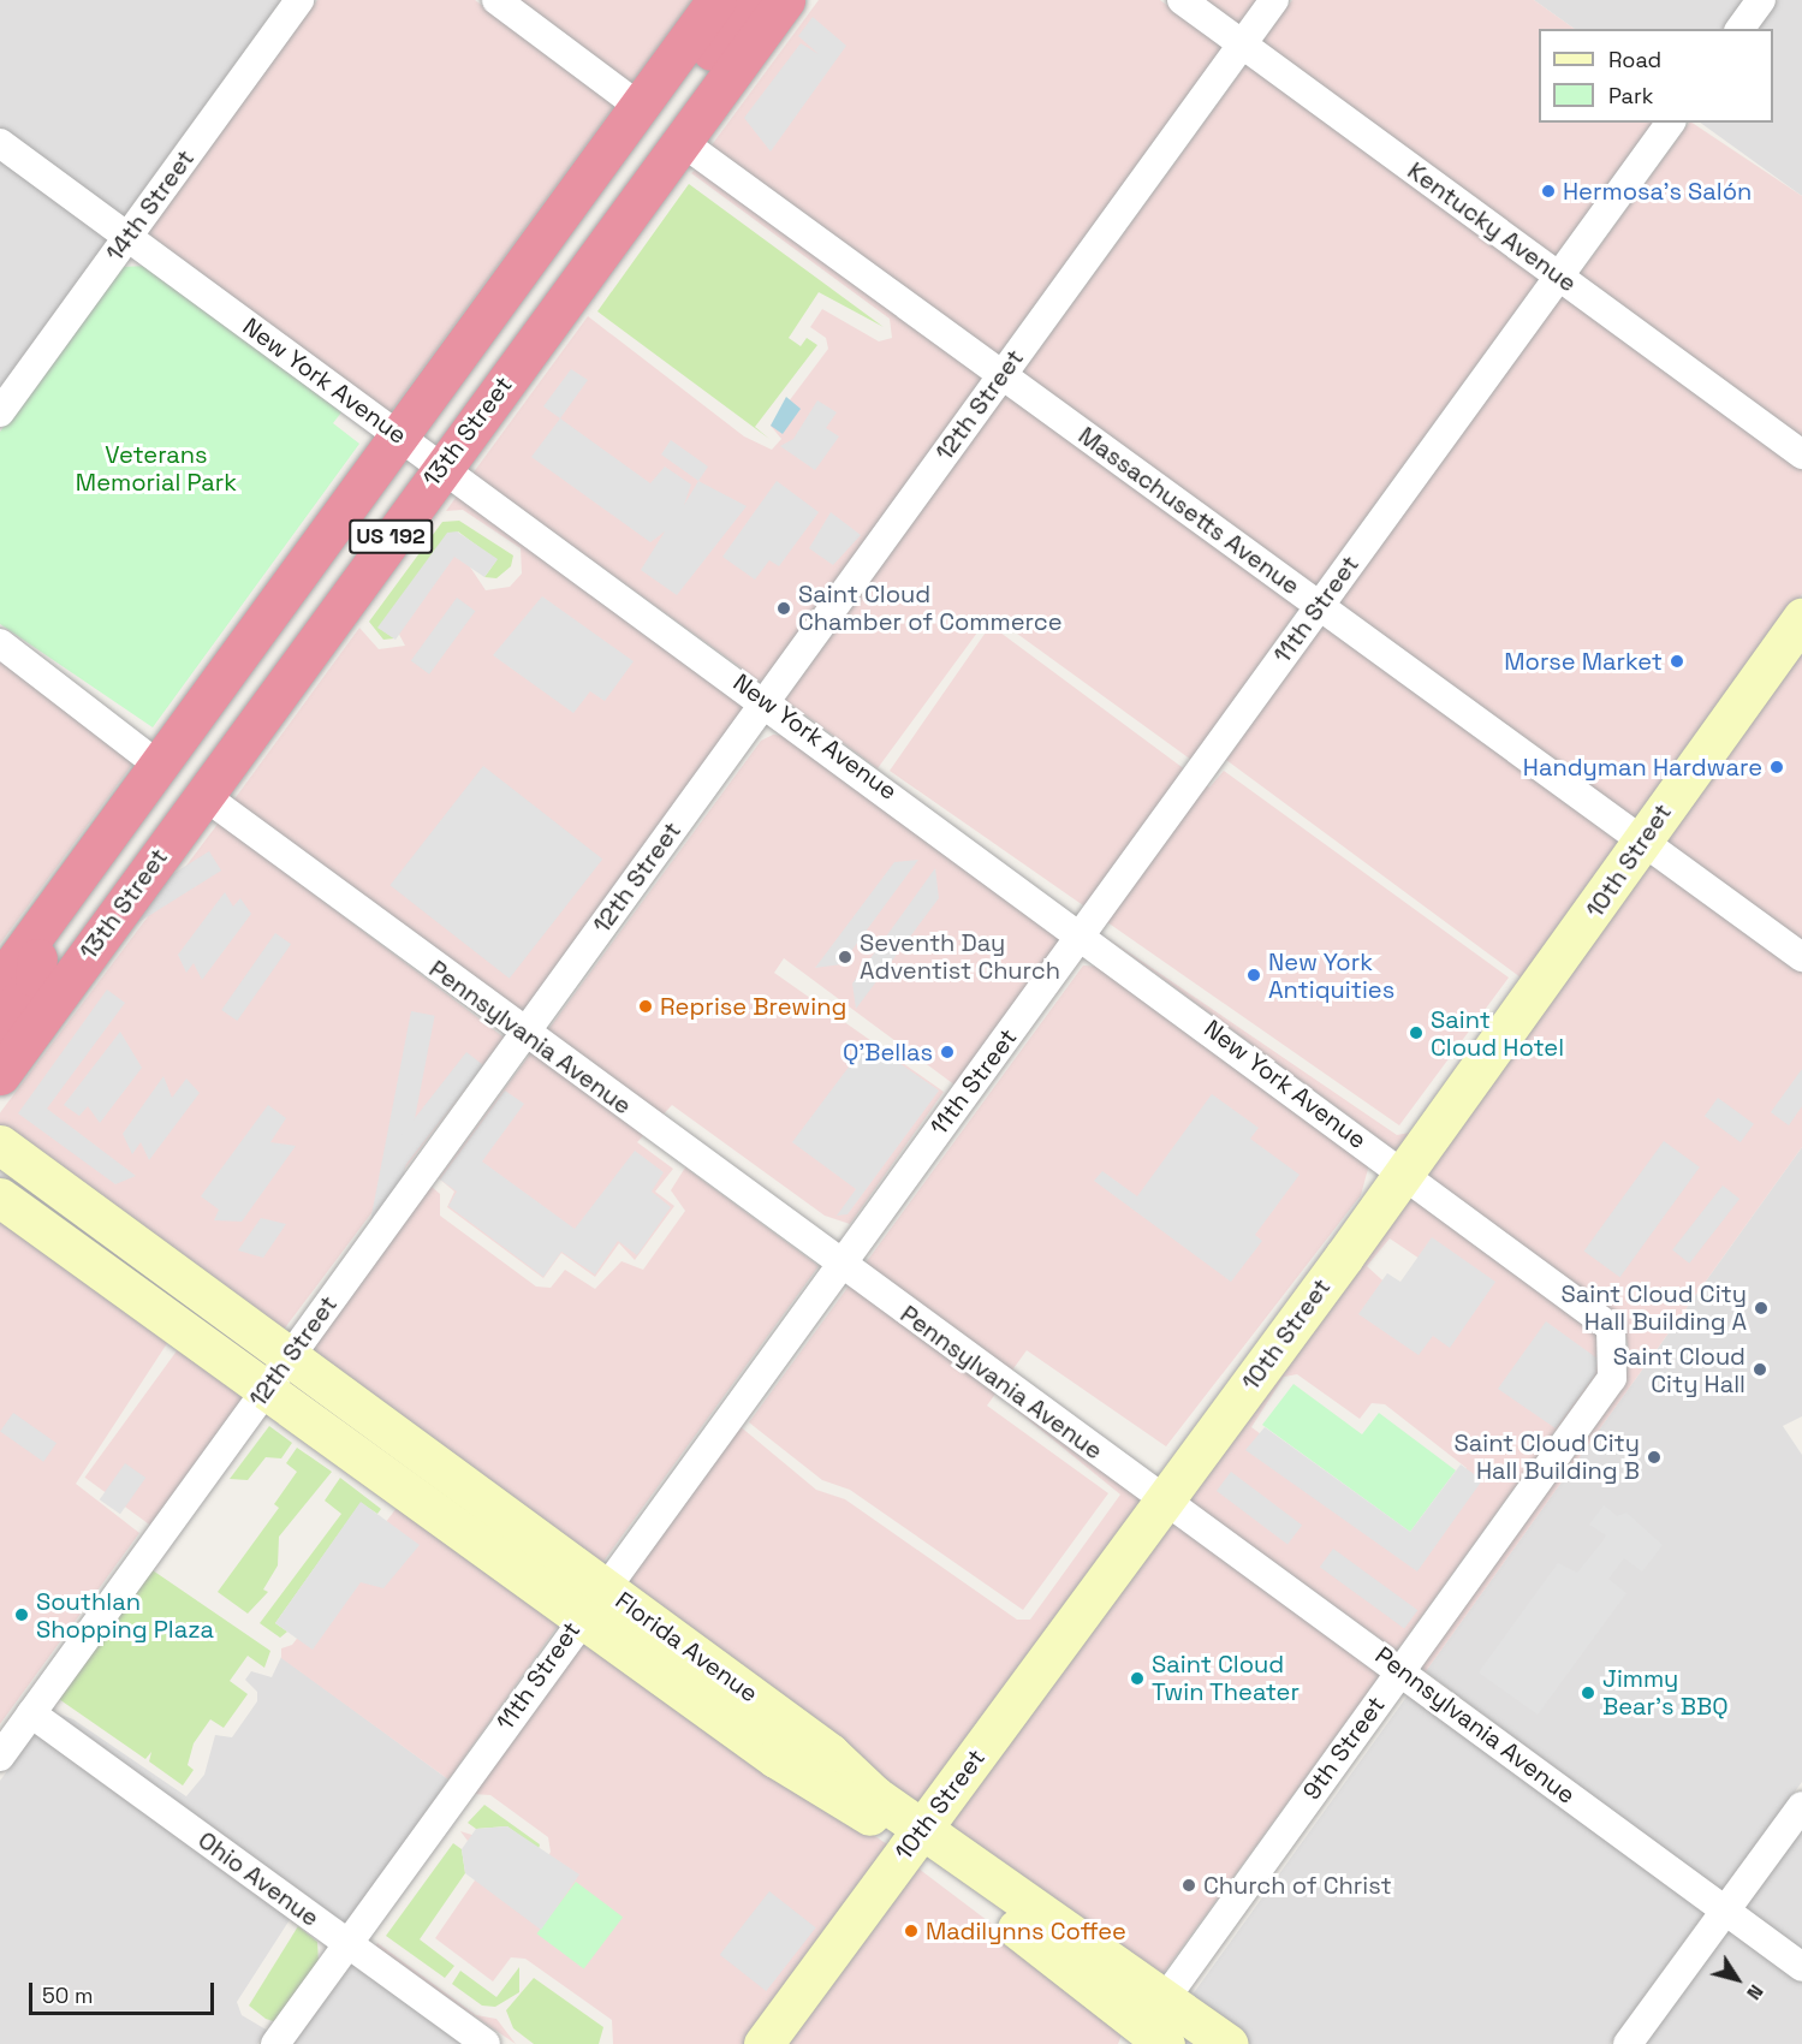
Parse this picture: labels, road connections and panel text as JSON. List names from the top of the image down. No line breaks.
{"streets":{"highway":["13th Street","US 192"],"main road":["10th Street","Florida Avenue"],"street":["14th Street","Kentucky Avenue","New York Avenue","12th Street","Massachusetts Avenue","11th Street","Pennsylvania Avenue","9th Street","Ohio Avenue"]},"crossings":[["14th Street","New York Avenue"],["Kentucky Avenue","12th Street"],["Kentucky Avenue","11th Street"],["New York Avenue","12th Street"],["New York Avenue","13th Street"],["New York Avenue","US 192"],["New York Avenue","11th Street"],["New York Avenue","10th Street"],["New York Avenue","9th Street"],["12th Street","Massachusetts Avenue"],["12th Street","Pennsylvania Avenue"],["12th Street","Florida Avenue"],["12th Street","Ohio Avenue"],["13th Street","Massachusetts Avenue"],["13th Street","Pennsylvania Avenue"],["Massachusetts Avenue","11th Street"],["Massachusetts Avenue","10th Street"],["11th Street","Pennsylvania Avenue"],["11th Street","Florida Avenue"],["11th Street","Ohio Avenue"],["10th Street","Pennsylvania Avenue"],["10th Street","Florida Avenue"],["Pennsylvania Avenue","9th Street"],["Florida Avenue","9th Street"]],"parks":["Veterans Memorial Park"],"places":["Hermosa's Salón","Saint Cloud Chamber of Commerce","Morse Market","Handyman Hardware","Seventh Day Adventist Church","New York Antiquities","Reprise Brewing","Saint Cloud Hotel","Q'Bellas","Saint Cloud City Hall Building A","Saint Cloud City Hall","Saint Cloud City Hall Building B","Southlan Shopping Plaza","Saint Cloud Twin Theater","Jimmy Bear's BBQ","Church of Christ","Madilynns Coffee"],"legend":["Road","Park"],"scale_bar":"50 m","north":"bottom right"}
